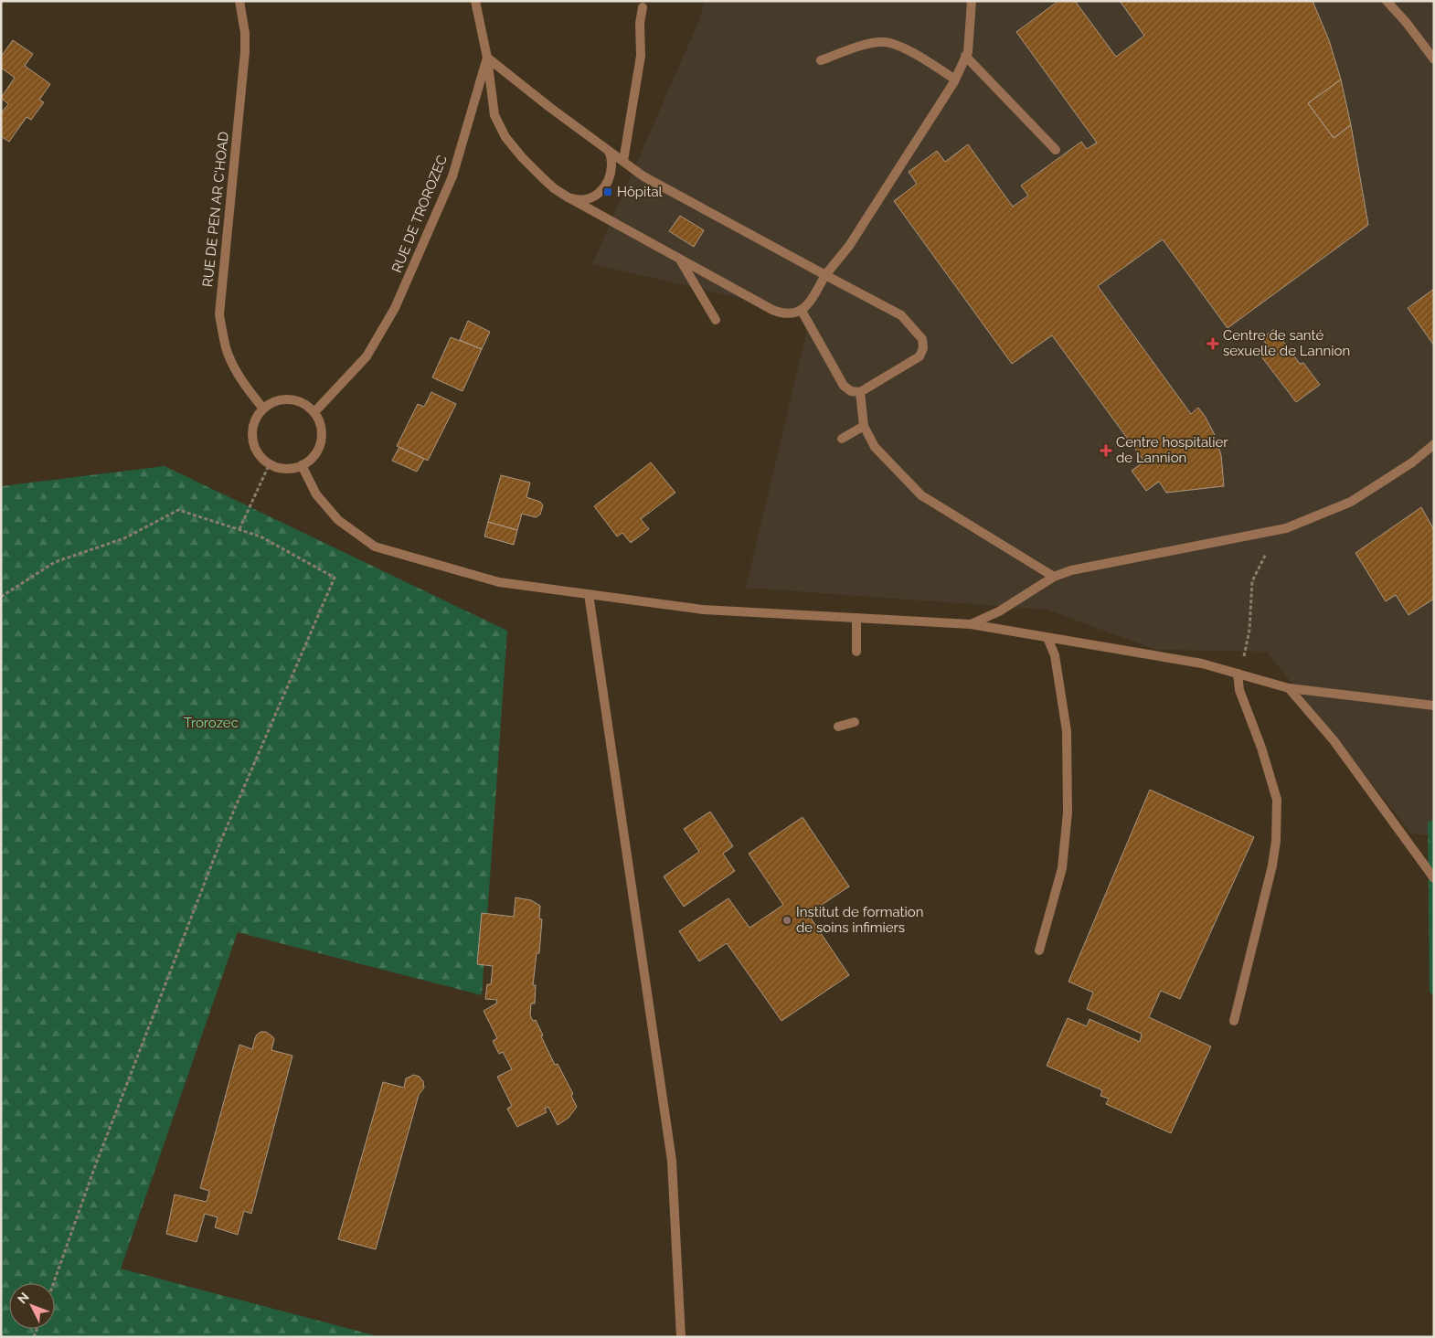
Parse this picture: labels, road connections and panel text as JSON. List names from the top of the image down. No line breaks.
{"streets":{"street":["RUE DE PEN AR C'HOAD","RUE DE TROROZEC"]},"crossings":[["RUE DE PEN AR C'HOAD","RUE DE TROROZEC"]],"parks":["Trorozec"],"places":{"transit":["Hôpital"],"health":["Centre de santé sexuelle de Lannion","Centre hospitalier de Lannion"],"other":["Institut de formation de soins infimiers"]},"north":"top left"}
